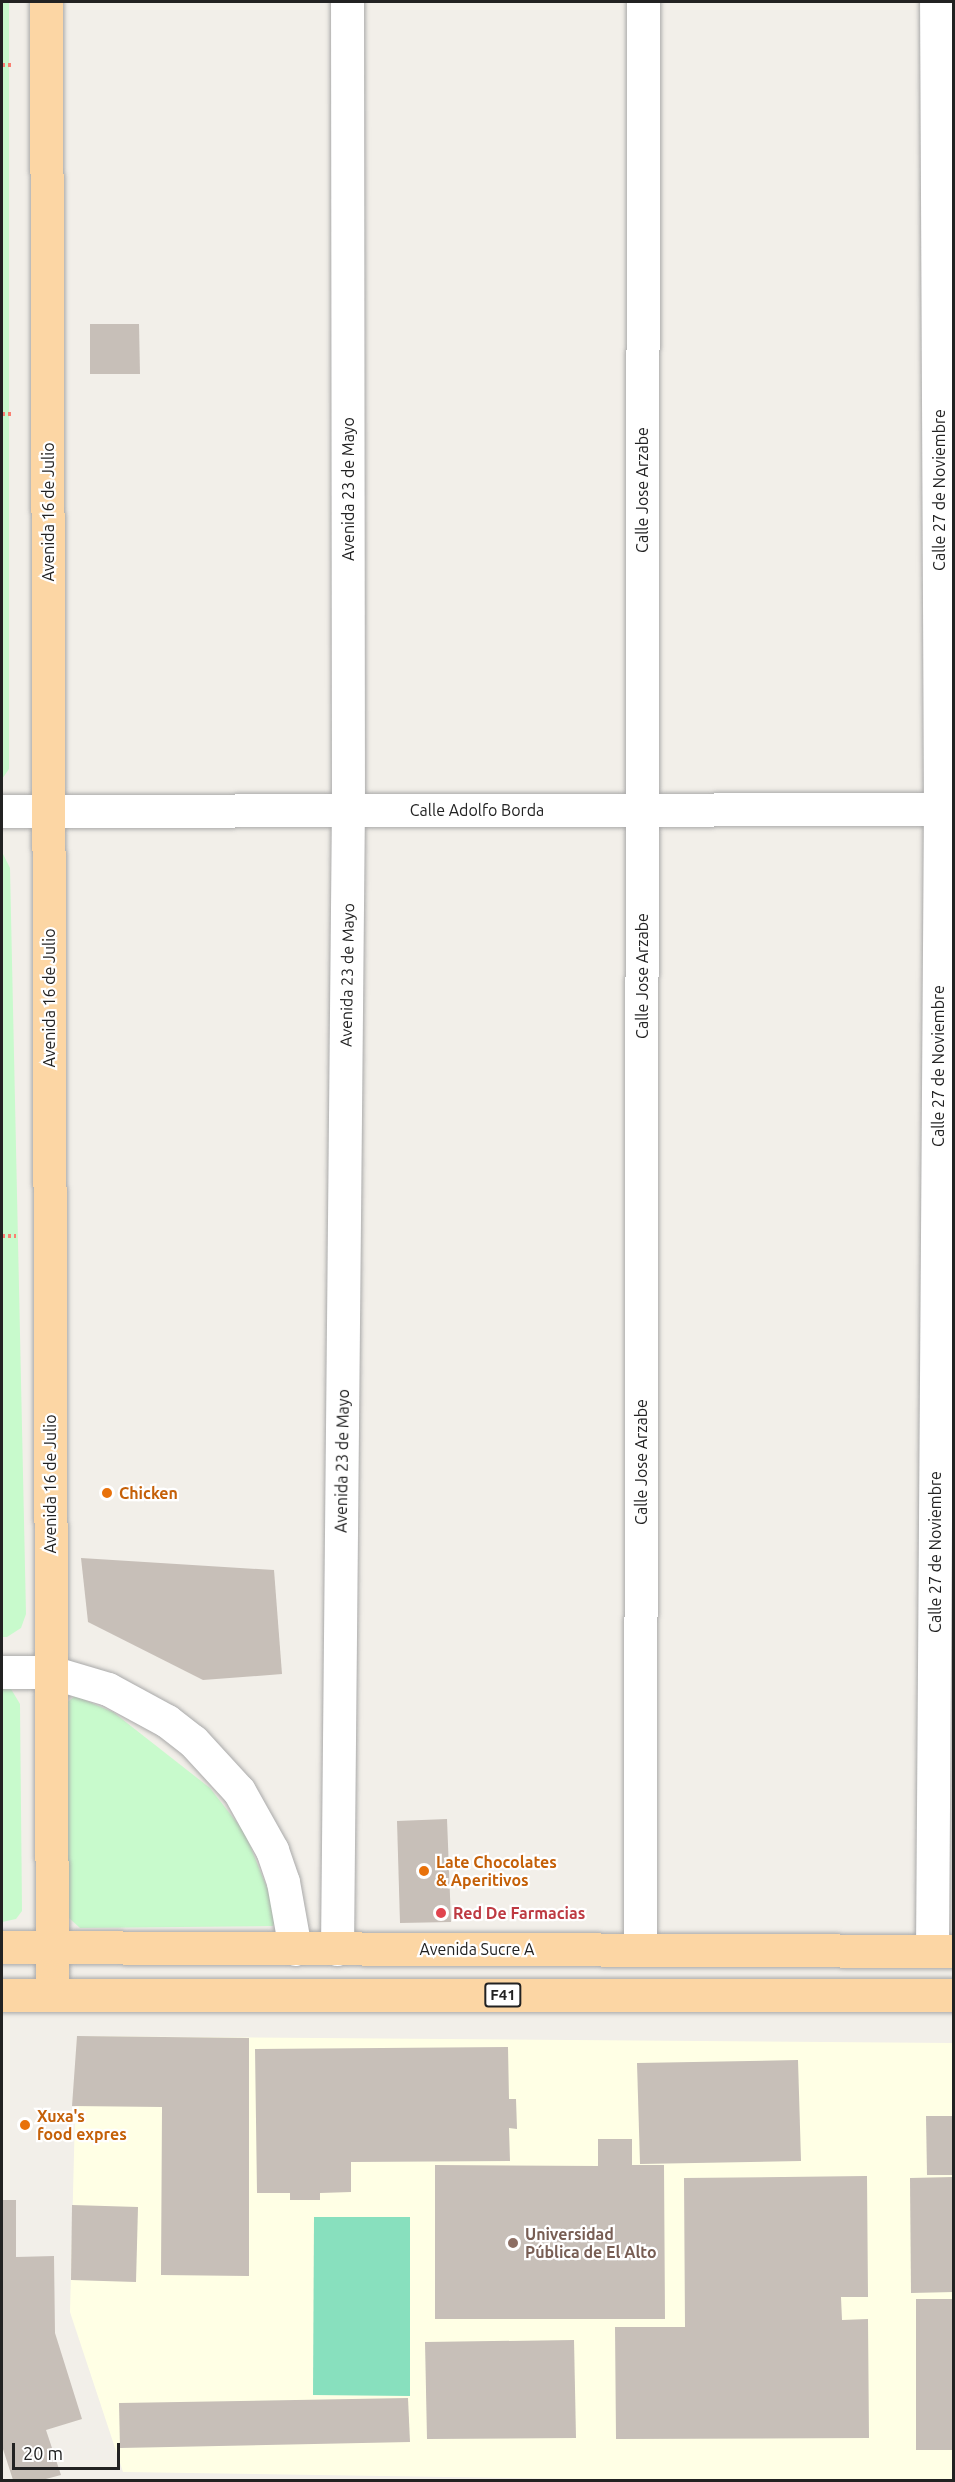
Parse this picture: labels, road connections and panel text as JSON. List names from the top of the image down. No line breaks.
{"streets":{"main road":["Avenida 16 de Julio","Avenida Sucre A","F41"],"street":["Avenida 23 de Mayo","Calle Jose Arzabe","Calle 27 de Noviembre","Calle Adolfo Borda"]},"crossings":[["Avenida 23 de Mayo","Calle Adolfo Borda"],["Avenida 23 de Mayo","Avenida Sucre A"],["Calle Jose Arzabe","Calle Adolfo Borda"],["Calle Jose Arzabe","Avenida Sucre A"],["Calle 27 de Noviembre","Calle Adolfo Borda"],["Calle 27 de Noviembre","Avenida Sucre A"],["Avenida 16 de Julio","Calle Adolfo Borda"],["Avenida 16 de Julio","Avenida Sucre A"],["Avenida 16 de Julio","F41"]],"places":["Chicken","Late Chocolates & Aperitivos","Red De Farmacias","Xuxa's food expres","Universidad Pública de El Alto"],"scale_bar":"20 m"}
